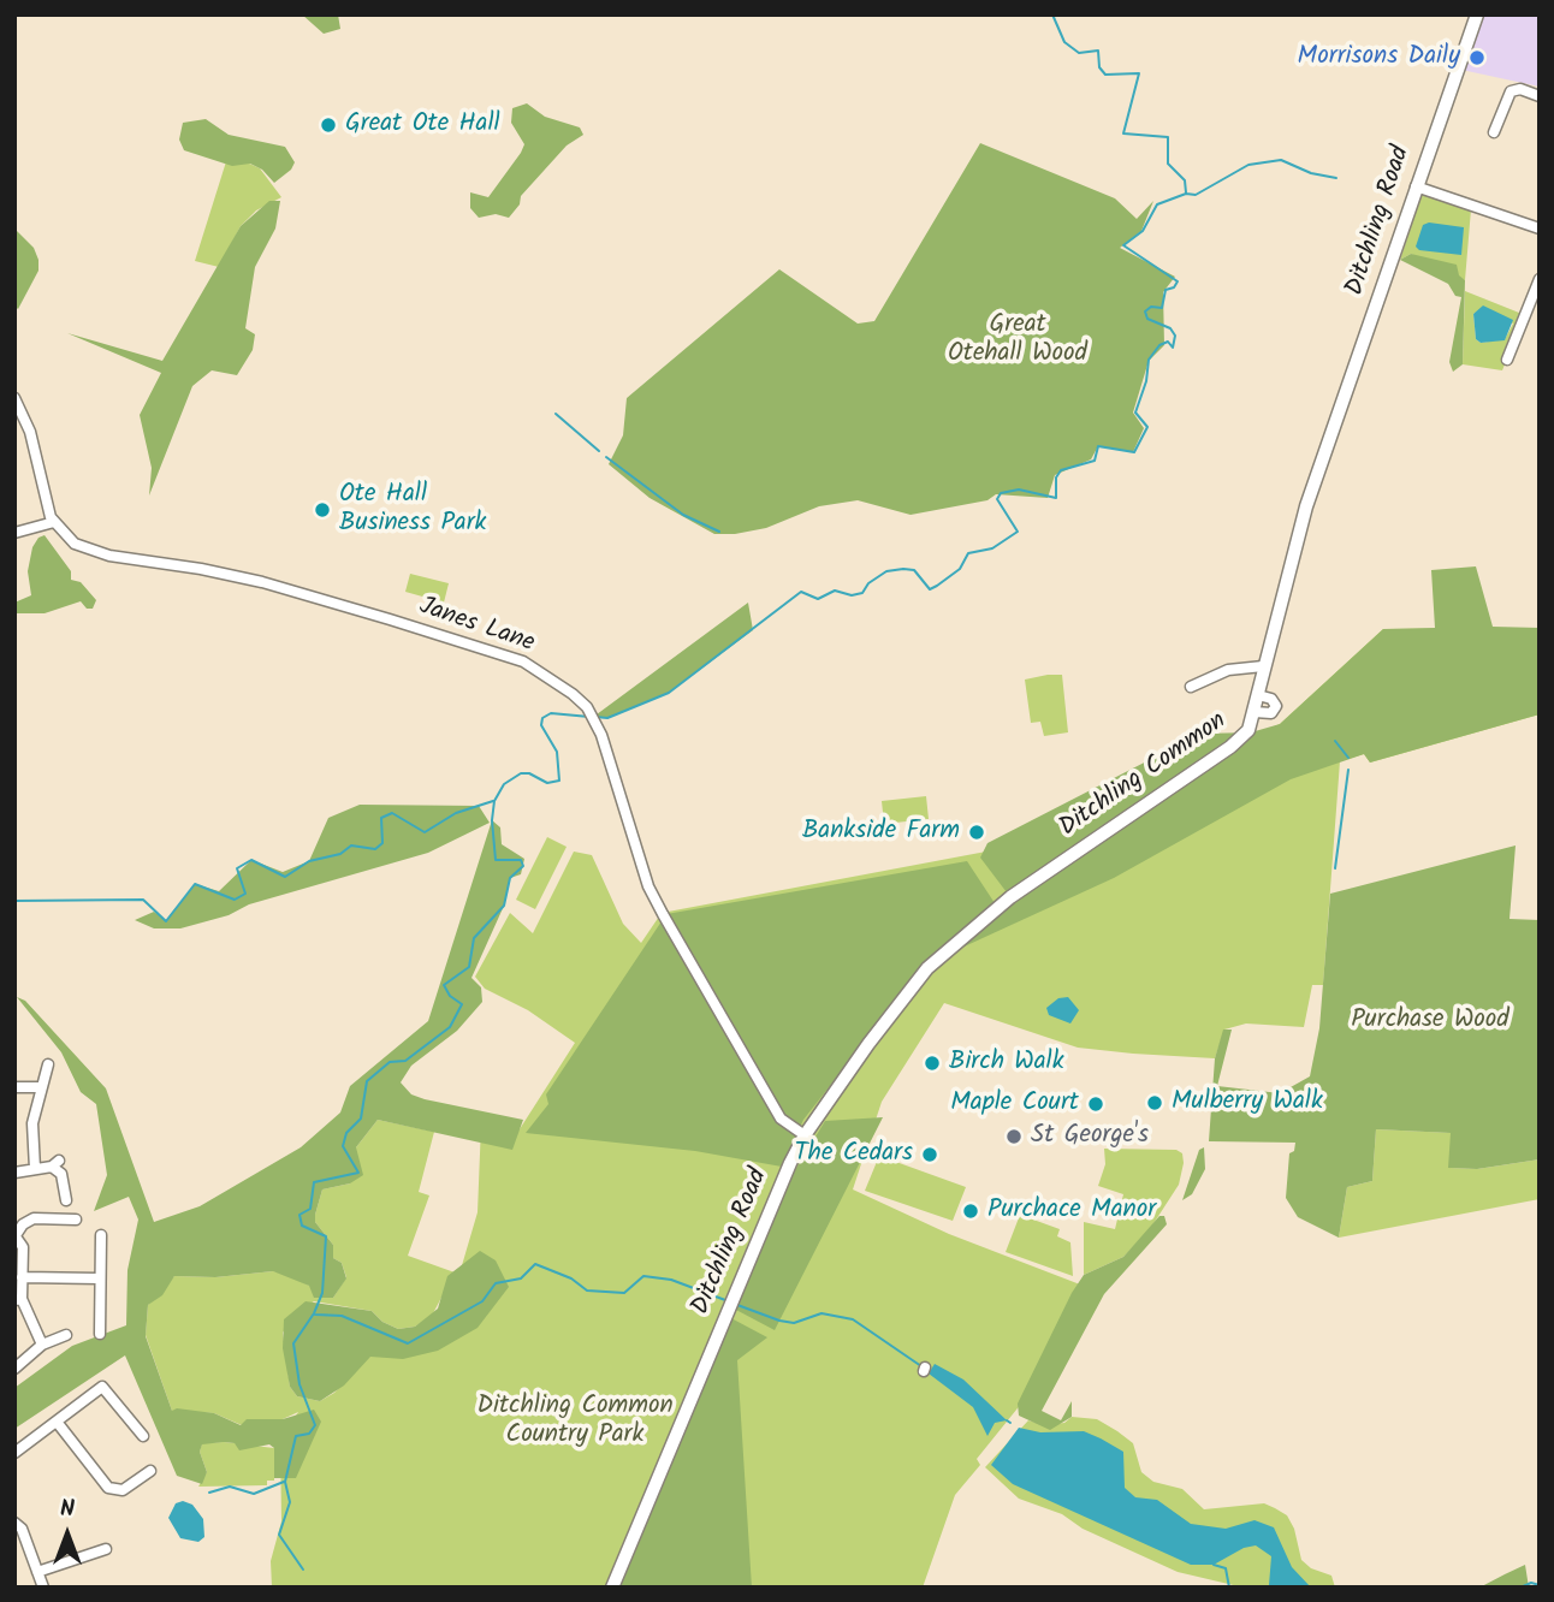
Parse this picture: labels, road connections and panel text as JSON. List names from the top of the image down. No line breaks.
{"streets":{"main road":["Ditchling Road","Ditchling Common"],"street":["Janes Lane"]},"crossings":[["Ditchling Road","Janes Lane"],["Ditchling Road","Ditchling Common"]],"parks":["Great Otehall Wood","Purchase Wood","Ditchling Common Country Park"],"places":["Morrisons Daily","Great Ote Hall","Ote Hall Business Park","Bankside Farm","Birch Walk","Mulberry Walk","Maple Court","St George's","The Cedars","Purchace Manor"],"north":"top"}
